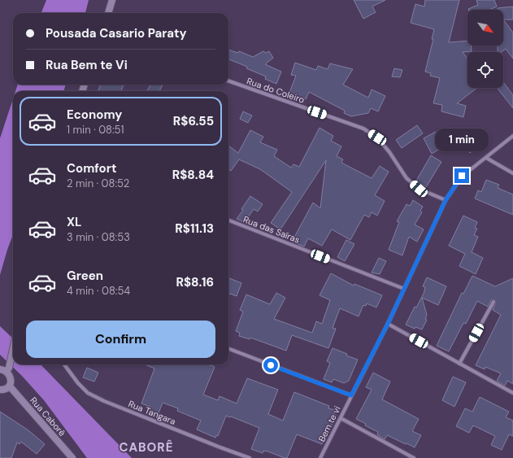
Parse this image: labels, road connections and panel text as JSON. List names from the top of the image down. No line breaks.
{"streets":{"street":["Rua do Coleiro","Rua das Saíras","Rua Tangara","Rua Caborê","Bem te vi"]},"crossings":[["Rua do Coleiro","Bem te vi"],["Rua das Saíras","Bem te vi"]],"districts":["CABORÊ"],"north":"bottom right","page":{"banner":["Pousada Casario Paraty","Rua Bem te Vi"],"list":[{"name":"Economy","note":"1 min · 08:51","value":"R$6.55"},{"name":"Comfort","note":"2 min · 08:52","value":"R$8.84"},{"name":"XL","note":"3 min · 08:53","value":"R$11.13"},{"name":"Green","note":"4 min · 08:54","value":"R$8.16"}],"bubble":"1 min","buttons":"Confirm"}}
